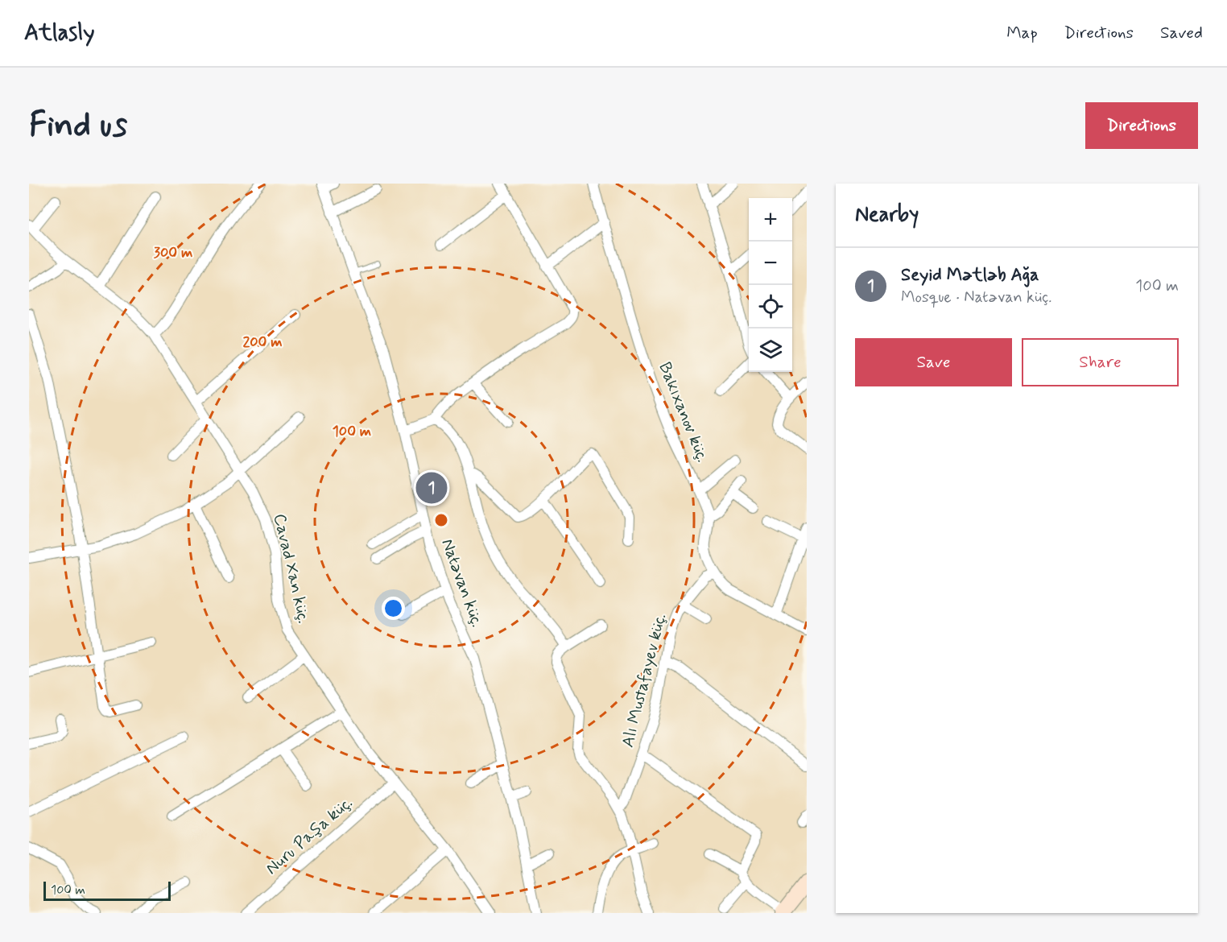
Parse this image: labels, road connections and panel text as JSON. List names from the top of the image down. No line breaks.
{"streets":{"street":["Bakıxanov küç.","Cavad Xan küç.","Natəvan küç.","Alı Mustafayev küç.","Nuru Paşa küç."]},"crossings":[["Bakıxanov küç.","Alı Mustafayev küç."],["Cavad Xan küç.","Nuru Paşa küç."]],"scale_bar":"100 m","page":{"header":"Atlasly","nav":["Map","Directions","Saved"],"buttons":["Directions",["Save","Share"]],"title":"Find us","heading":"Nearby","map_buttons":["+","−"],"list":[{"mark":"1","name":"Seyid Mətləb Ağa","note":"Mosque · Natəvan küç.","value":"100 m"}],"pins":"1","scale":"100 m"},"rings":["300 m","200 m","100 m"]}
